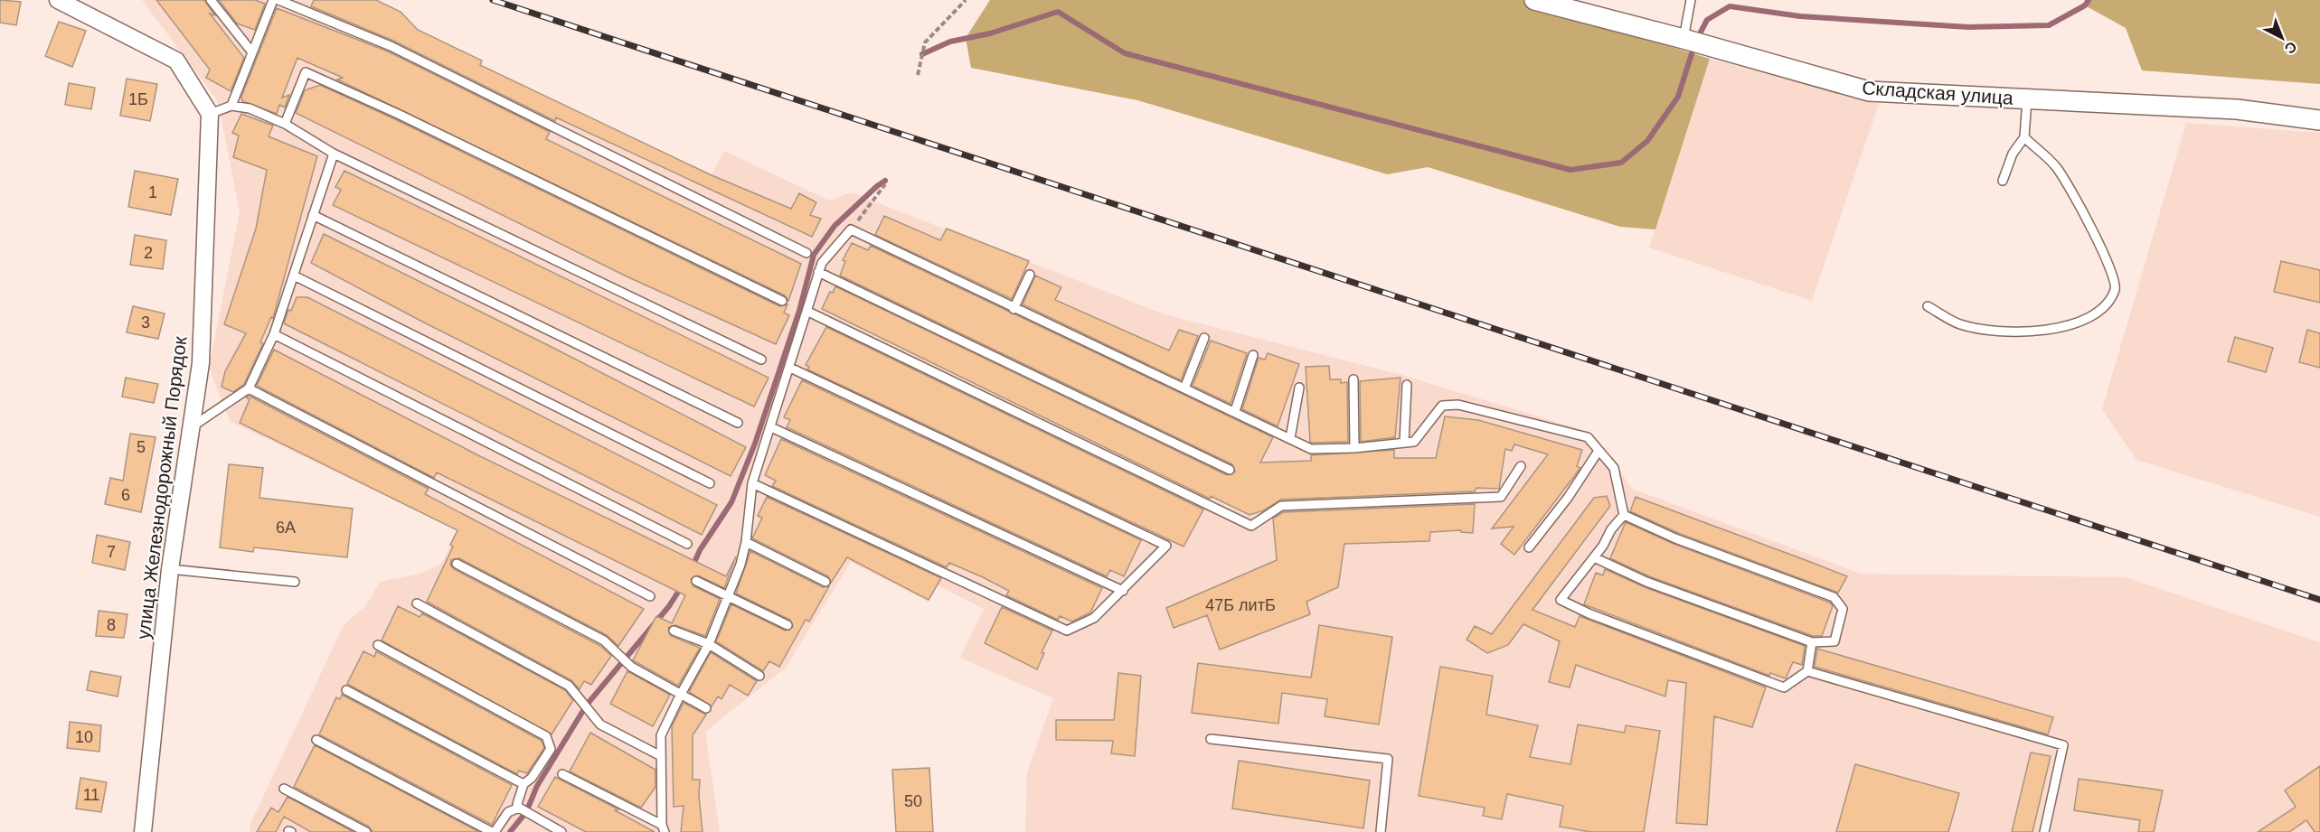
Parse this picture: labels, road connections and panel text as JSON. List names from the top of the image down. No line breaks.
{"streets":{"street":["Складская улица","улица Железнодорожный Порядок"]},"house_numbers":["1Б","1","2","3","5","6","6А","7","47Б литБ","8","10","11","50"],"north":"bottom right"}
